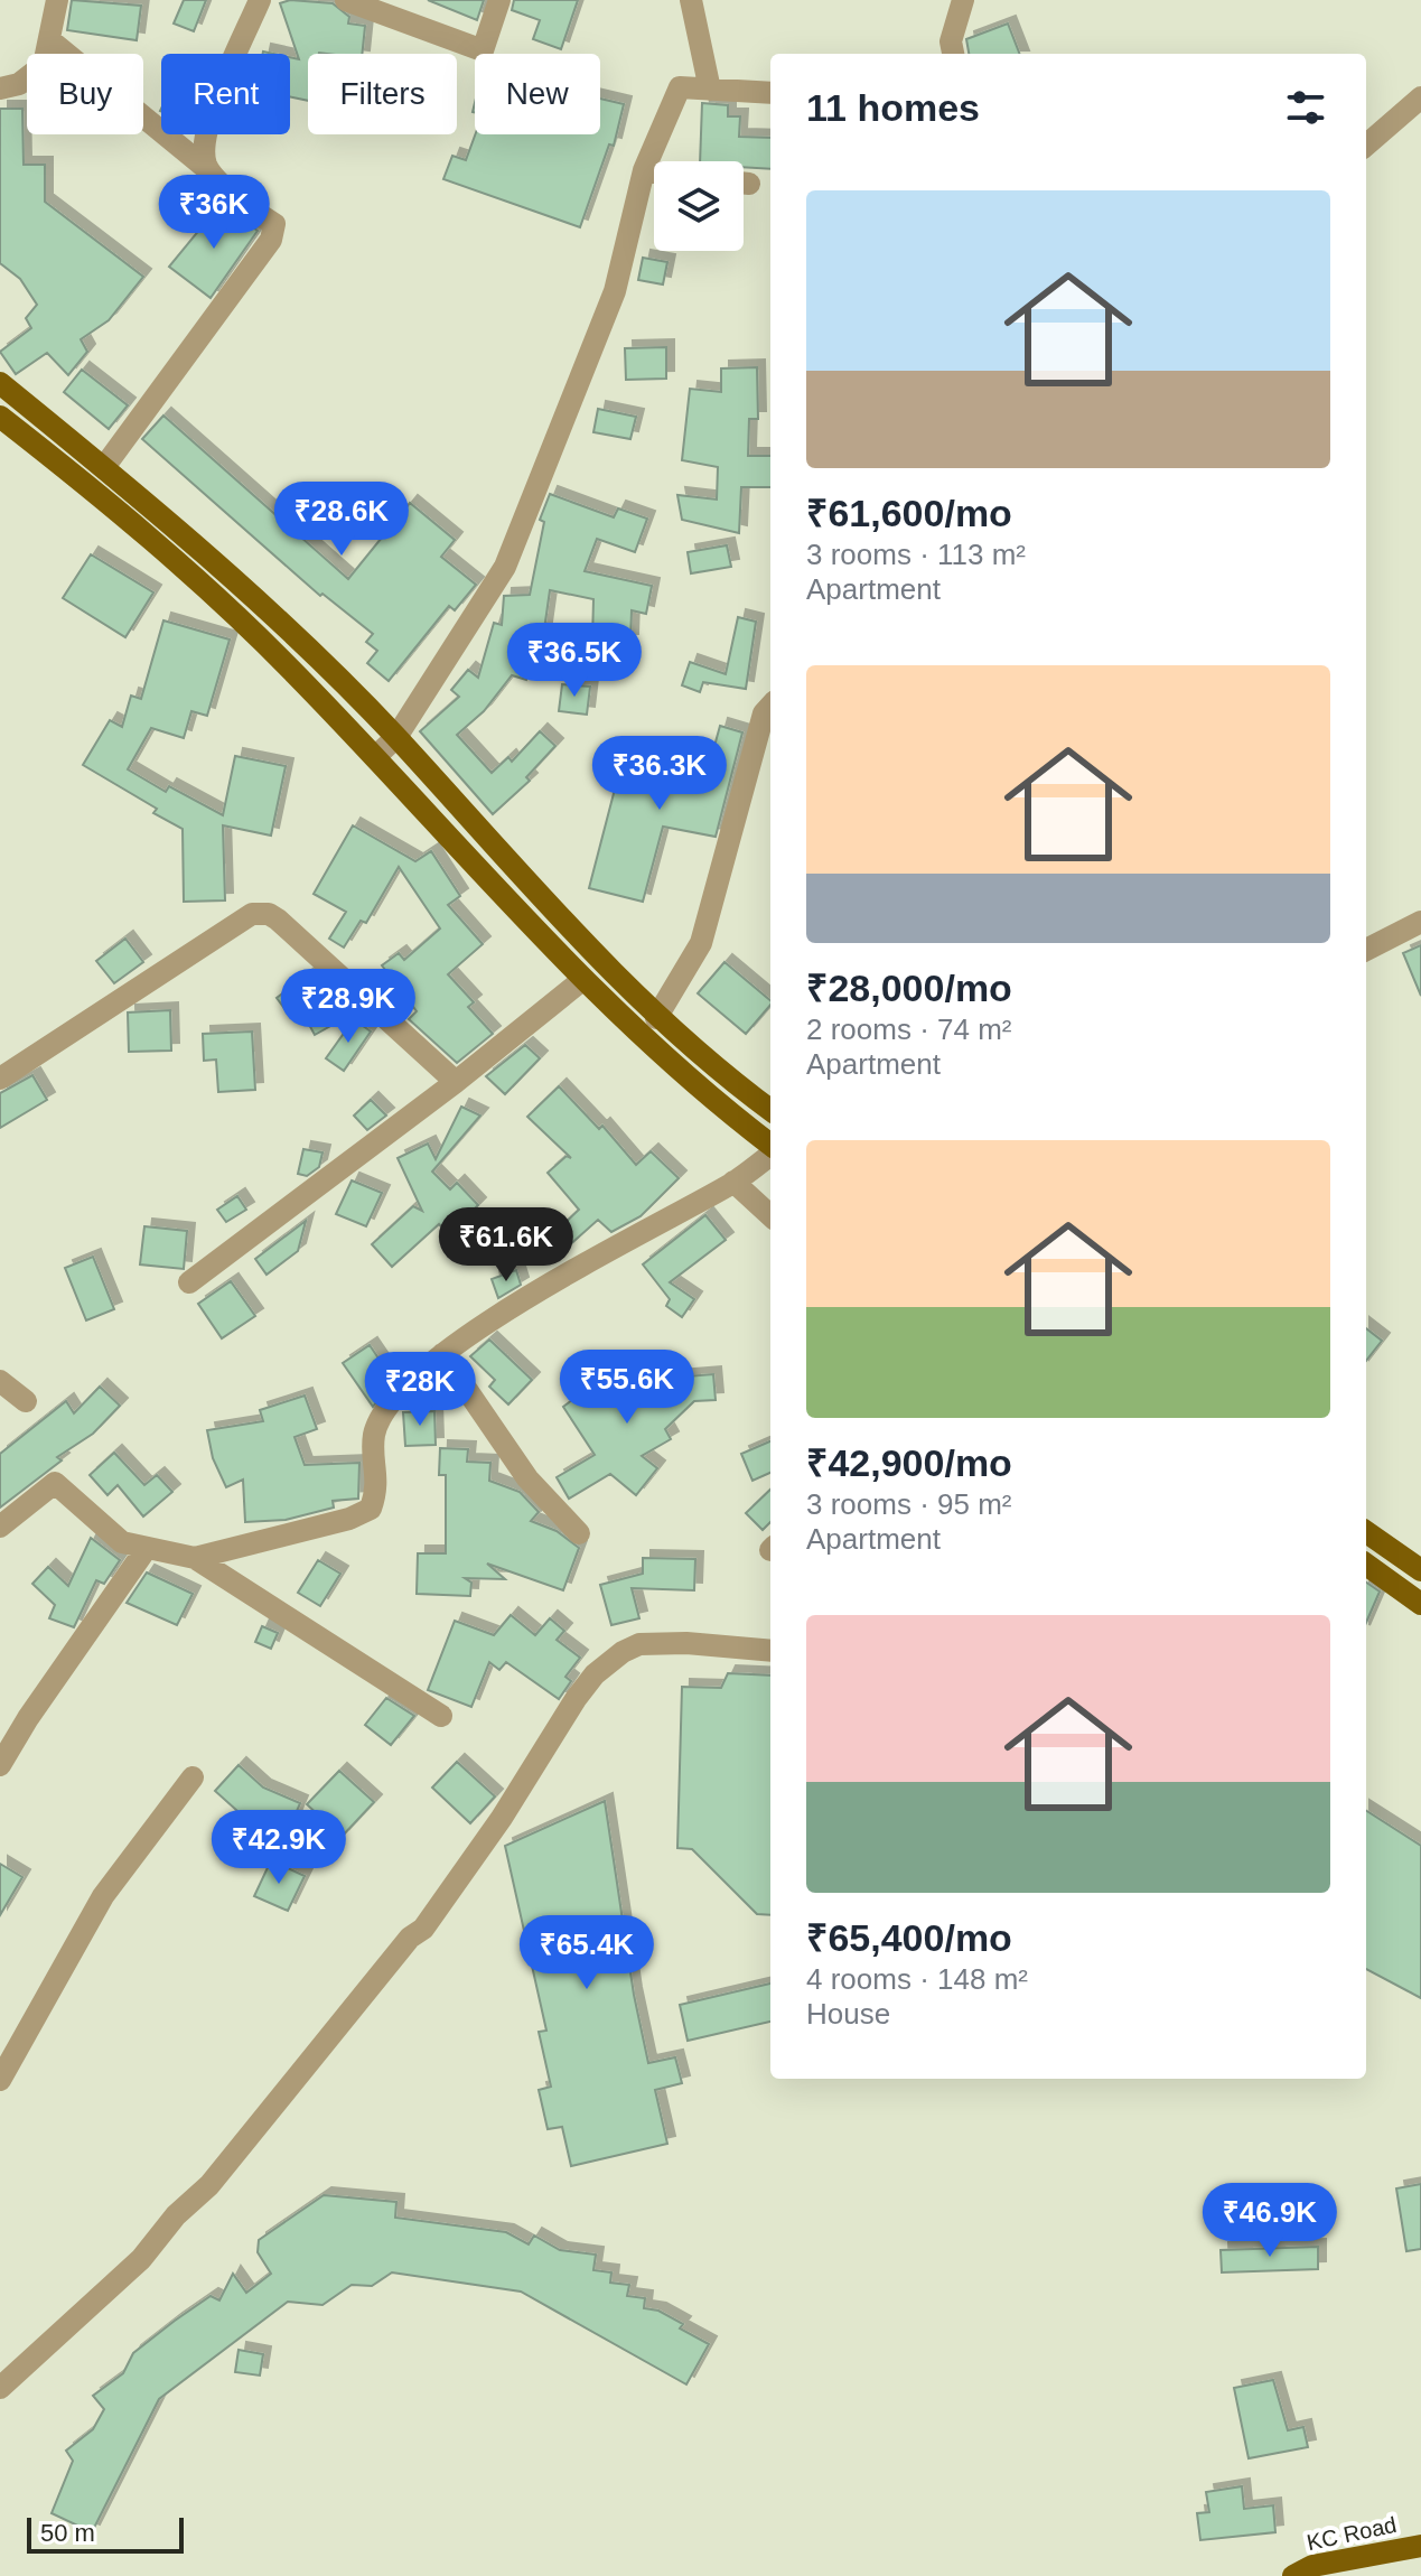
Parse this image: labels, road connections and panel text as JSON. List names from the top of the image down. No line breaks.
{"streets":{"main road":["KC Road"]},"scale_bar":"50 m","page":{"chip":["Buy","Rent","Filters","New"],"heading":"11 homes","list":[{"name":"₹61,600/mo","note":"3 rooms · 113 m² · Apartment"},{"name":"₹28,000/mo","note":"2 rooms · 74 m² · Apartment"},{"name":"₹42,900/mo","note":"3 rooms · 95 m² · Apartment"},{"name":"₹65,400/mo","note":"4 rooms · 148 m² · House"}],"price":["₹36K","₹28.6K","₹36.5K","₹36.3K","₹28.9K","₹61.6K","₹55.6K","₹28K","₹42.9K","₹65.4K","₹46.9K"],"scale":"50 m"}}
